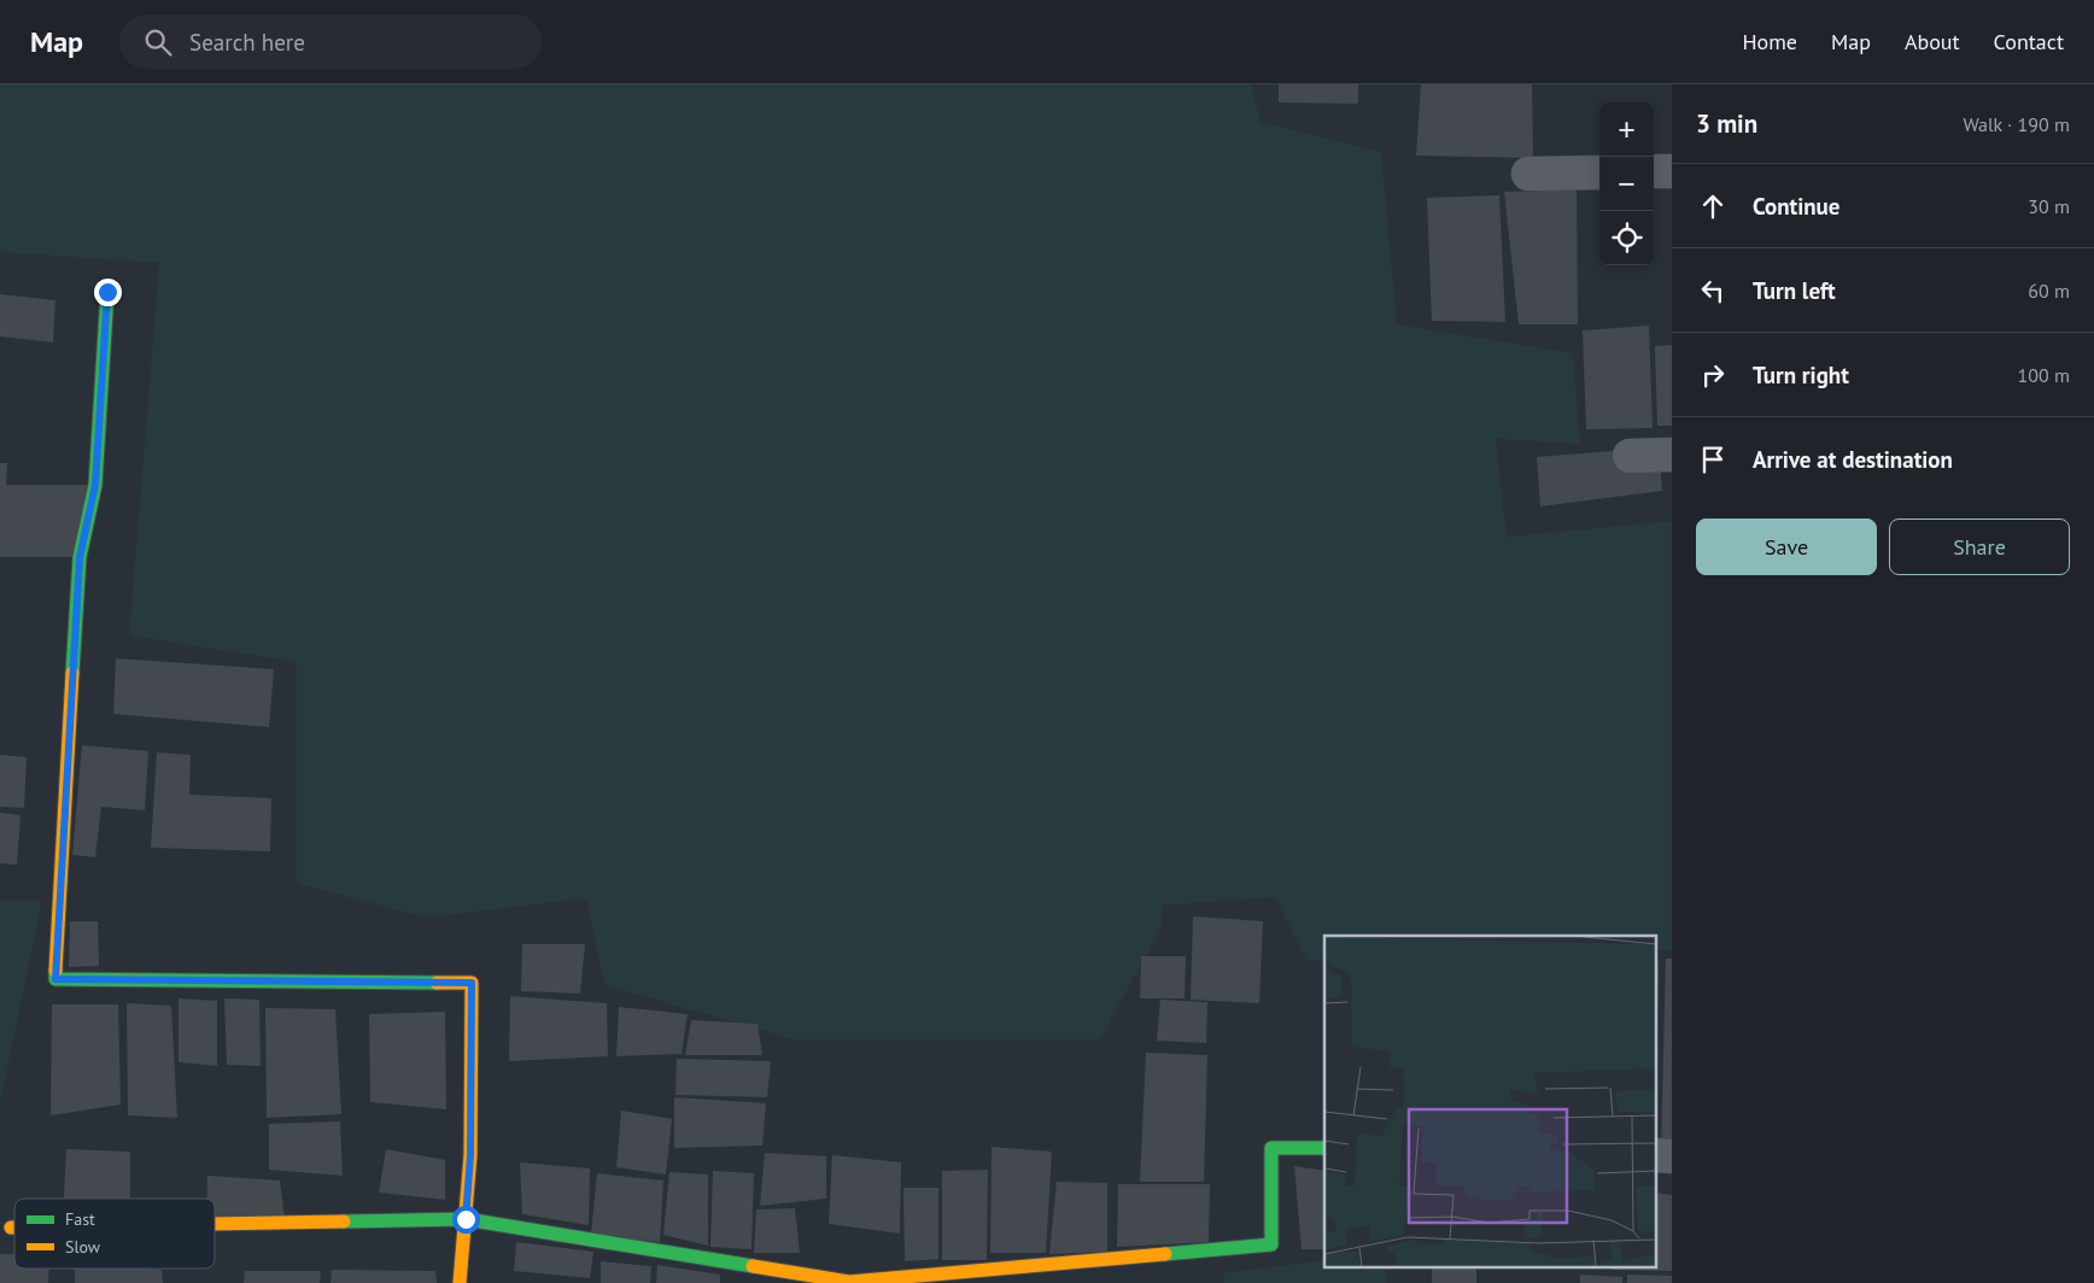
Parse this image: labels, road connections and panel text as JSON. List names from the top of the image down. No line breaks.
{"legend":["Fast","Slow"],"page":{"header":"Map","search":"Search here","nav":["Home","Map","About","Contact"],"heading":["3 min","Walk · 190 m"],"map_buttons":["+","−"],"list":[["Continue","30 m"],["Turn left","60 m"],["Turn right","100 m"],"Arrive at destination"],"buttons":["Save","Share"]}}
